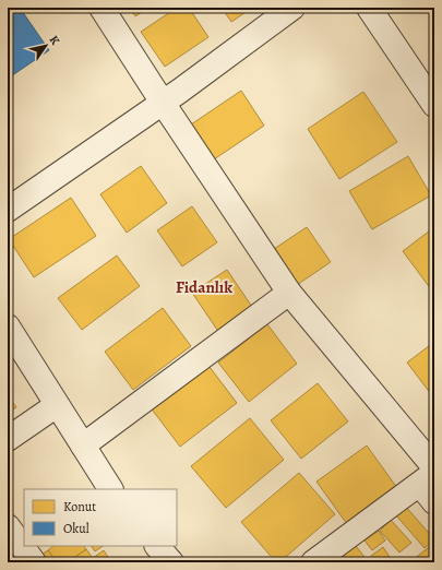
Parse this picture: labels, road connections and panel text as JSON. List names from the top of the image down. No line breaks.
{"districts":["Fidanlık"],"legend":["Konut","Okul"],"north":"top right"}
